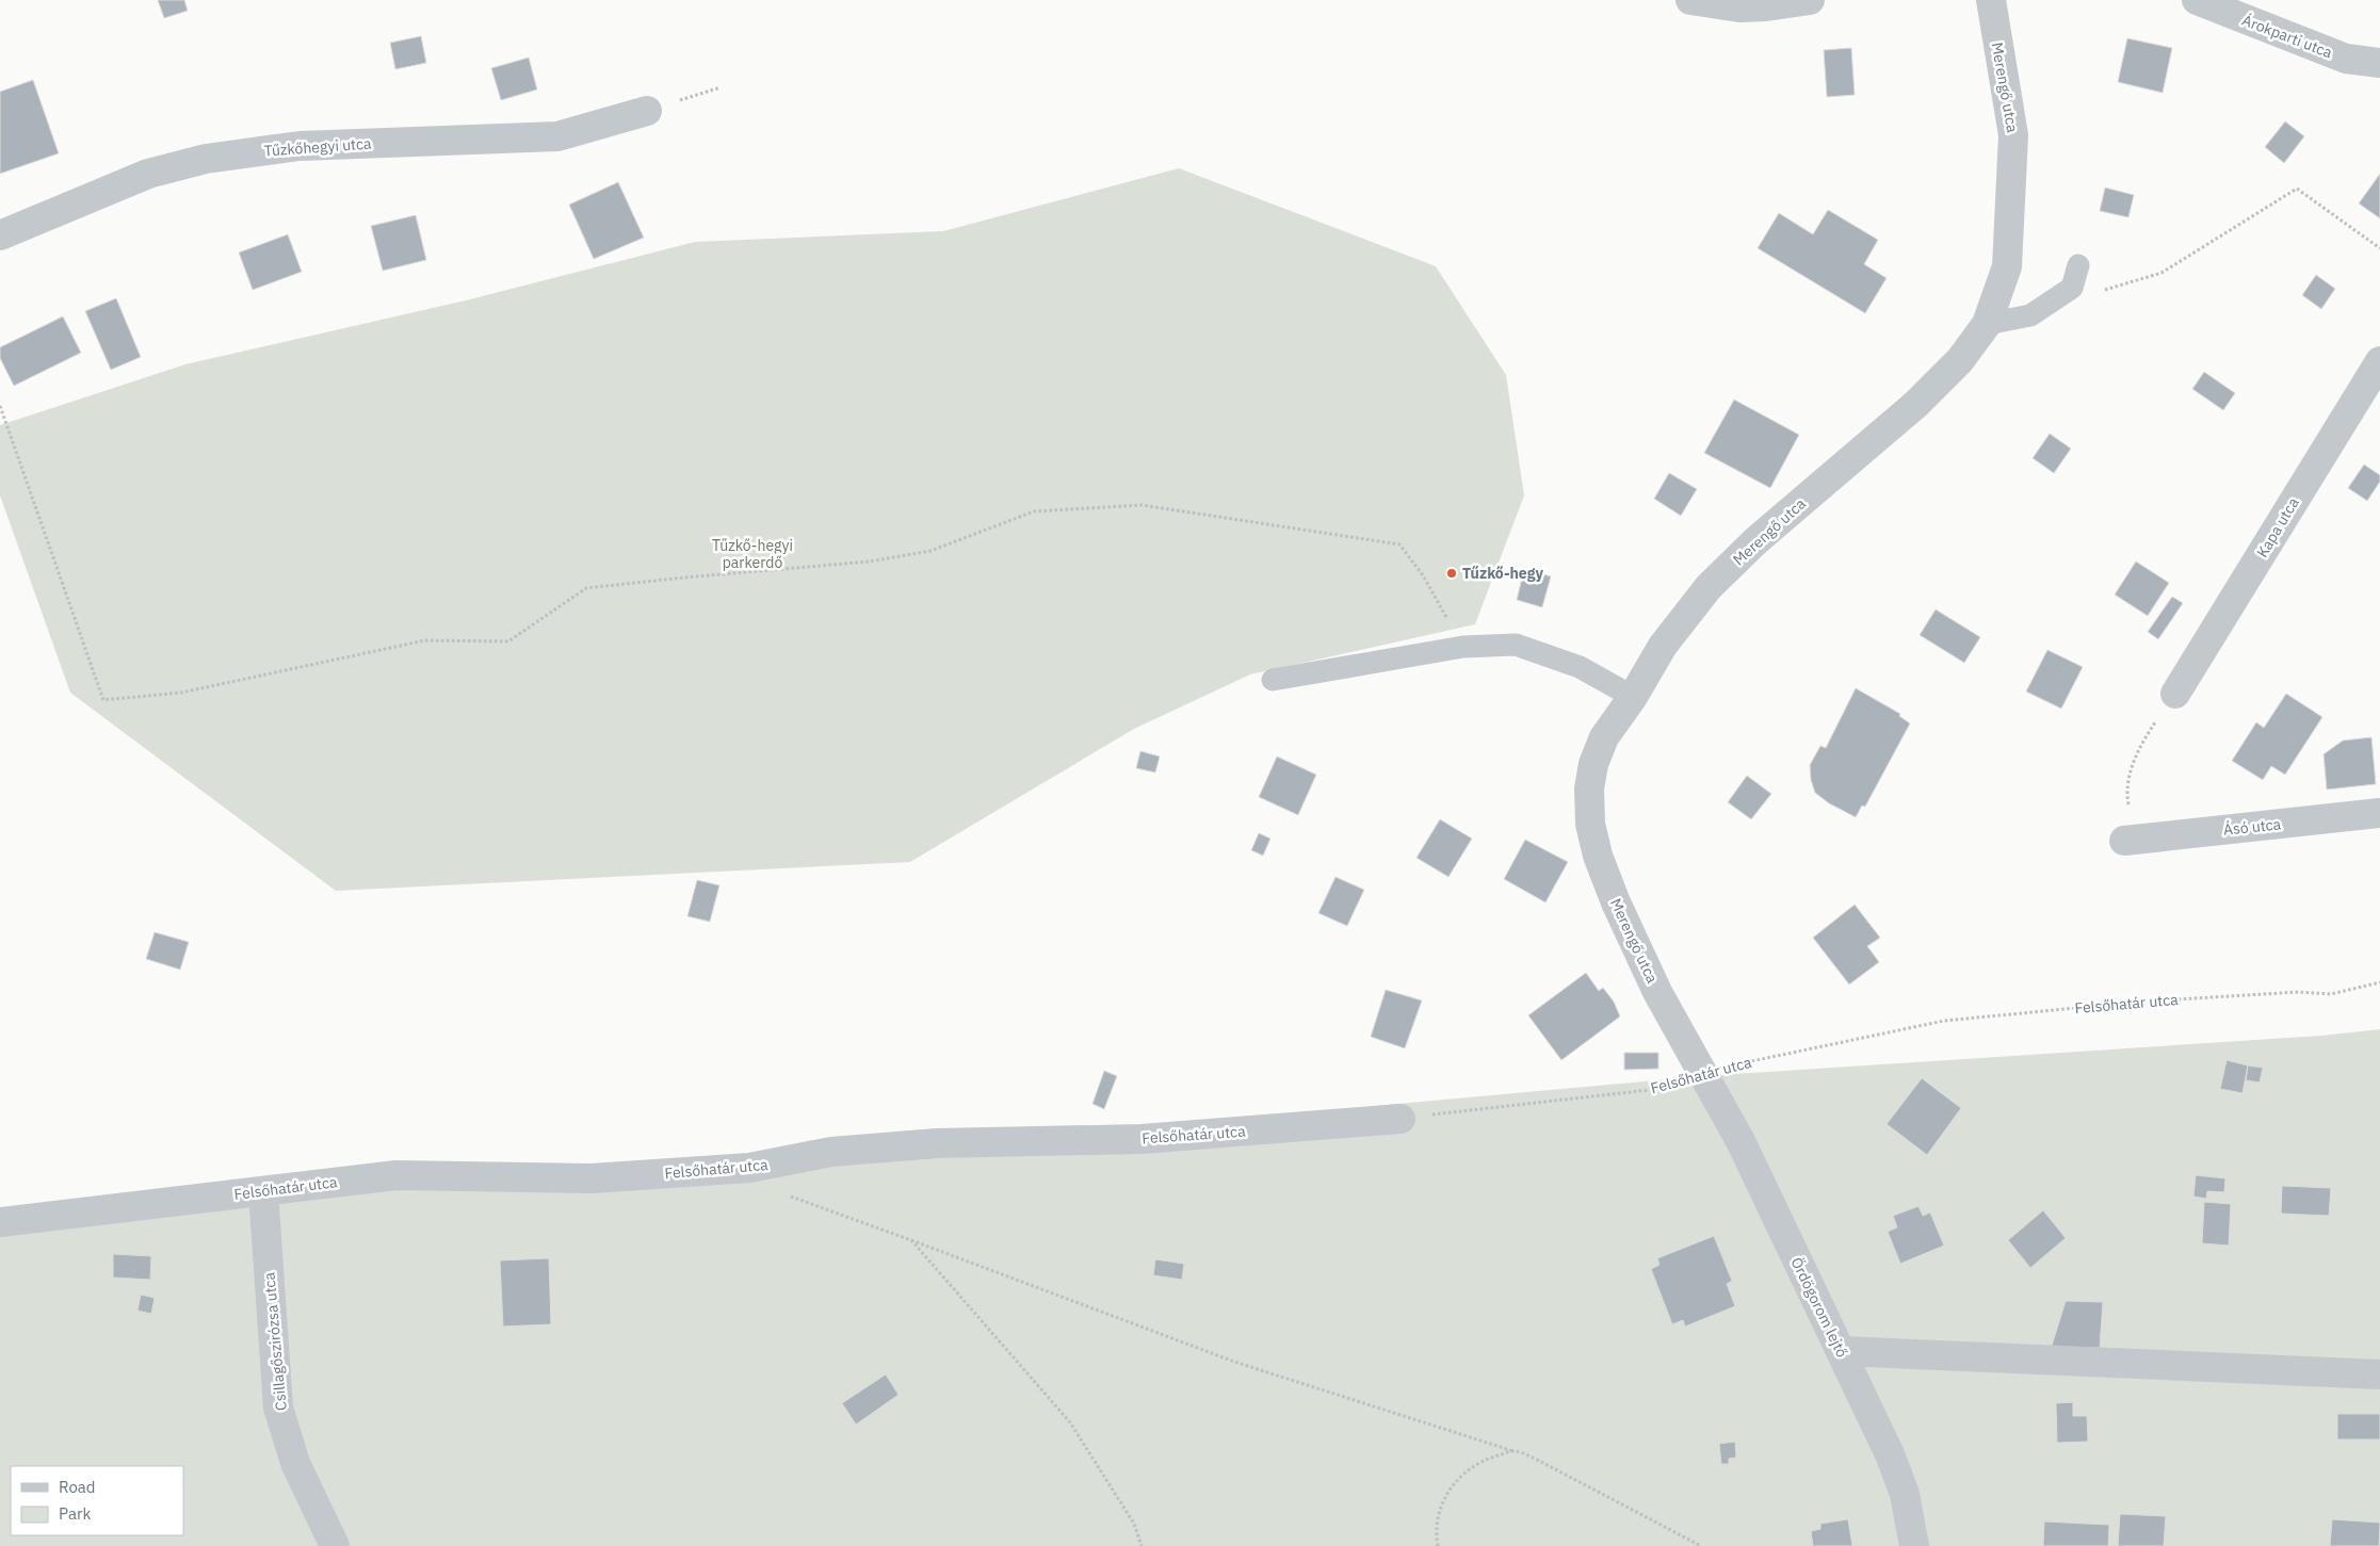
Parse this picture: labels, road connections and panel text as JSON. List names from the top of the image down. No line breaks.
{"streets":{"street":["Árokparti utca","Merengő utca","Tűzkőhegyi utca","Kapa utca","Ásó utca","Felsőhatár utca","Ördögorom lejtő","Csillagőszirózsa utca"]},"crossings":[["Merengő utca","Felsőhatár utca"],["Merengő utca","Ördögorom lejtő"],["Felsőhatár utca","Ördögorom lejtő"],["Felsőhatár utca","Csillagőszirózsa utca"]],"parks":["Tűzkő-hegyi parkerdő"],"places":["Tűzkő-hegy"],"legend":["Road","Park"]}
